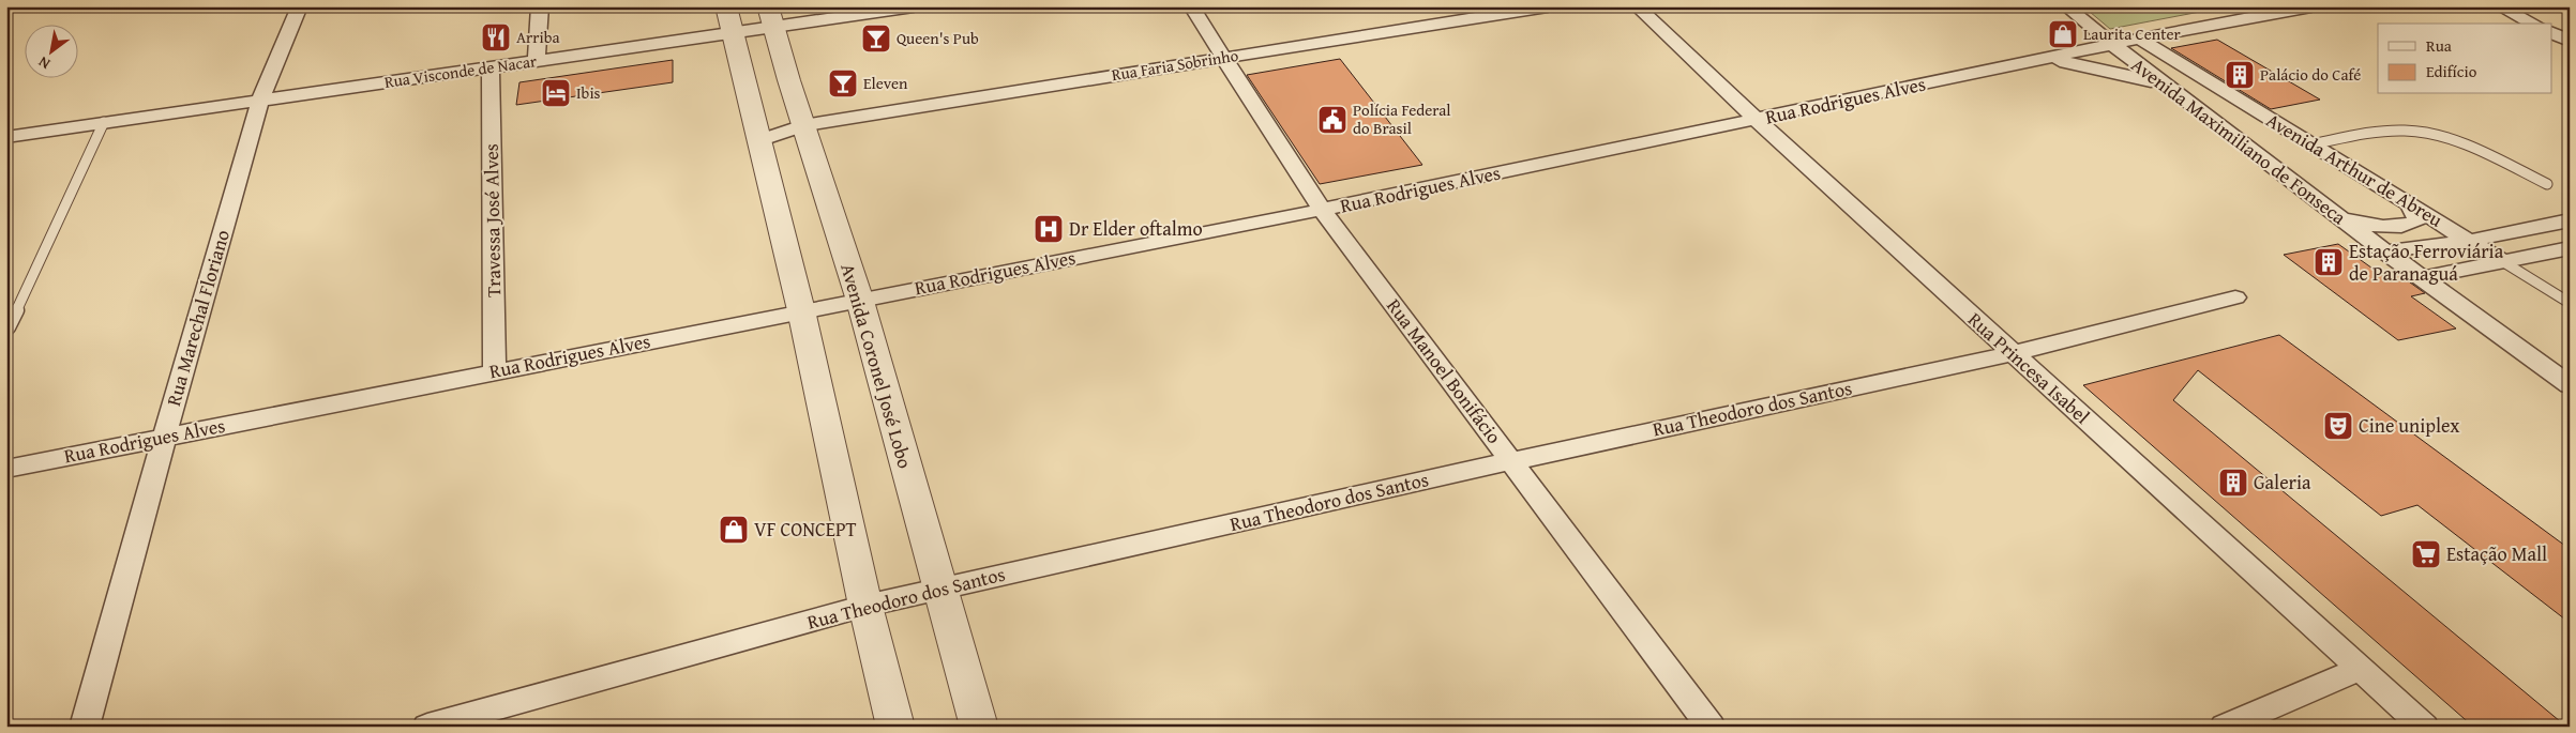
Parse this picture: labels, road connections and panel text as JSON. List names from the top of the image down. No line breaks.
{"streets":{"street":["Rua Faria Sobrinho","Rua Visconde de Nacar","Rua Rodrigues Alves","Avenida Maximiliano de Fonseca","Avenida Arthur de Abreu","Travessa José Alves","Rua Marechal Floriano","Avenida Coronel José Lobo","Rua Princesa Isabel","Rua Manoel Bonifácio","Rua Theodoro dos Santos"]},"crossings":[["Rua Faria Sobrinho","Avenida Coronel José Lobo"],["Rua Faria Sobrinho","Rua Manoel Bonifácio"],["Rua Visconde de Nacar","Travessa José Alves"],["Rua Visconde de Nacar","Rua Marechal Floriano"],["Rua Visconde de Nacar","Avenida Coronel José Lobo"],["Rua Rodrigues Alves","Avenida Maximiliano de Fonseca"],["Rua Rodrigues Alves","Avenida Arthur de Abreu"],["Rua Rodrigues Alves","Travessa José Alves"],["Rua Rodrigues Alves","Rua Marechal Floriano"],["Rua Rodrigues Alves","Avenida Coronel José Lobo"],["Rua Rodrigues Alves","Rua Princesa Isabel"],["Rua Rodrigues Alves","Rua Manoel Bonifácio"],["Avenida Coronel José Lobo","Rua Theodoro dos Santos"],["Rua Princesa Isabel","Rua Theodoro dos Santos"],["Rua Manoel Bonifácio","Rua Theodoro dos Santos"]],"places":{"shop":["Laurita Center","VF CONCEPT"],"restaurant":["Arriba"],"bar":["Queen's Pub","Eleven"],"building":["Palácio do Café","Estação Ferroviária de Paranaguá","Galeria"],"hotel":["Ibis"],"public building":["Polícia Federal do Brasil"],"hospital":["Dr Elder oftalmo"],"theatre":["Cine uniplex"],"supermarket":["Estação Mall"]},"legend":["Rua","Edifício"],"north":"bottom left"}
